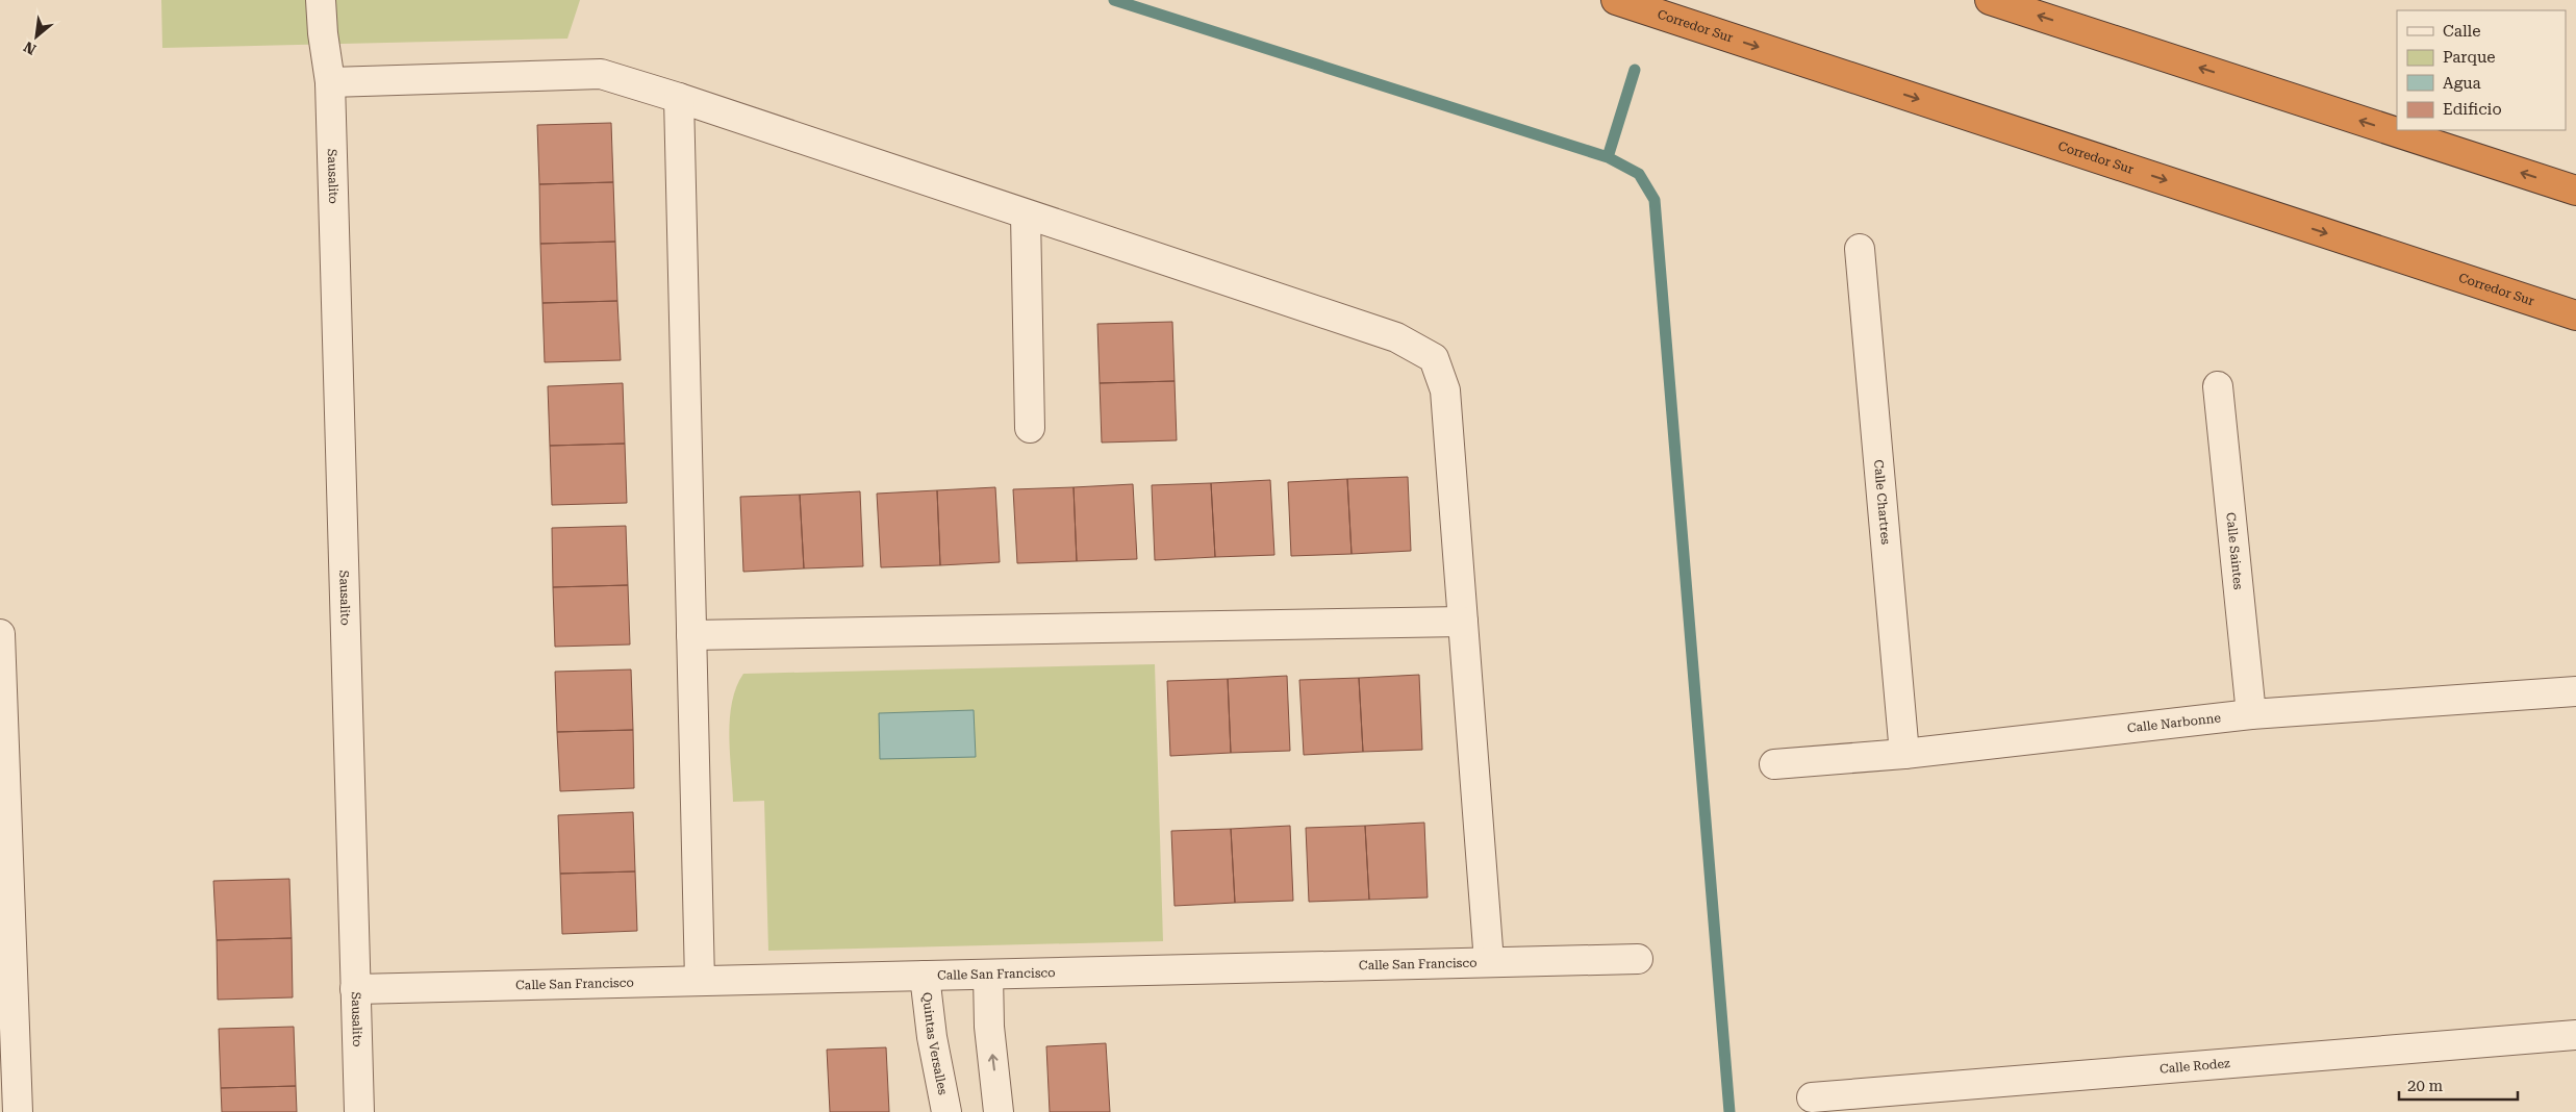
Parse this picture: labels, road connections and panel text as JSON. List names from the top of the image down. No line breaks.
{"streets":{"highway":["Corredor Sur"],"street":["Sausalito","Calle Chartres","Calle Saintes","Calle Narbonne","Calle San Francisco","Quintas Versalles","Calle Rodez"]},"crossings":[["Sausalito","Calle San Francisco"],["Calle Chartres","Calle Narbonne"],["Calle Saintes","Calle Narbonne"],["Calle San Francisco","Quintas Versalles"]],"legend":["Calle","Parque","Agua","Edificio"],"scale_bar":"20 m","north":"bottom left"}
